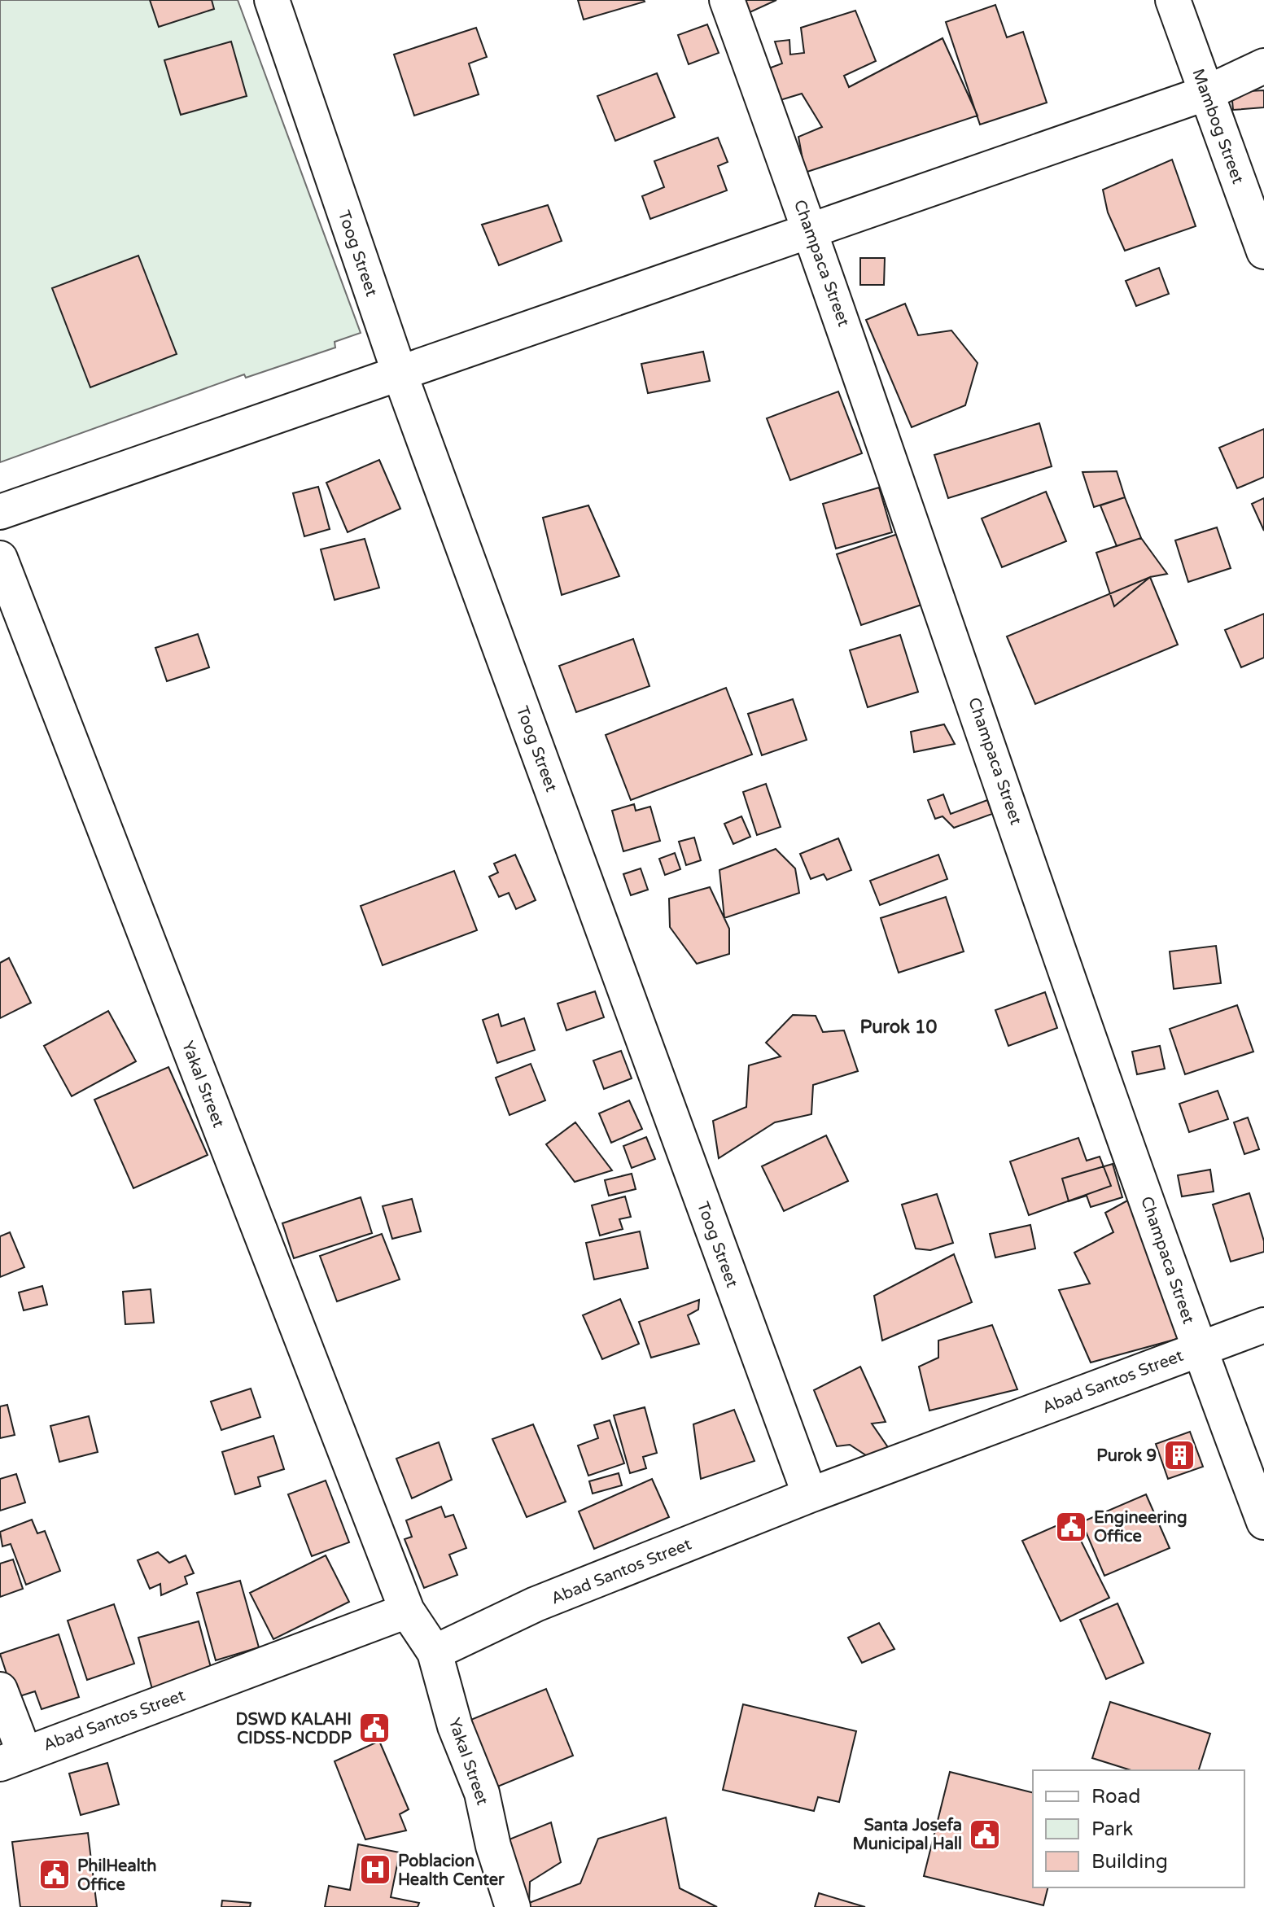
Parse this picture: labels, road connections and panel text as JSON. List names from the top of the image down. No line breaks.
{"streets":{"street":["Mambog Street","Toog Street","Champaca Street","Yakal Street","Abad Santos Street"]},"crossings":[["Toog Street","Abad Santos Street"],["Champaca Street","Abad Santos Street"],["Yakal Street","Abad Santos Street"]],"districts":["Purok 10"],"places":{"building":["Purok 9"],"public building":["Engineering Office","DSWD KALAHI CIDSS-NCDDP","Santa Josefa Municipal Hall","PhilHealth Office"],"hospital":["Poblacion Health Center"]},"legend":["Road","Park","Building"]}
